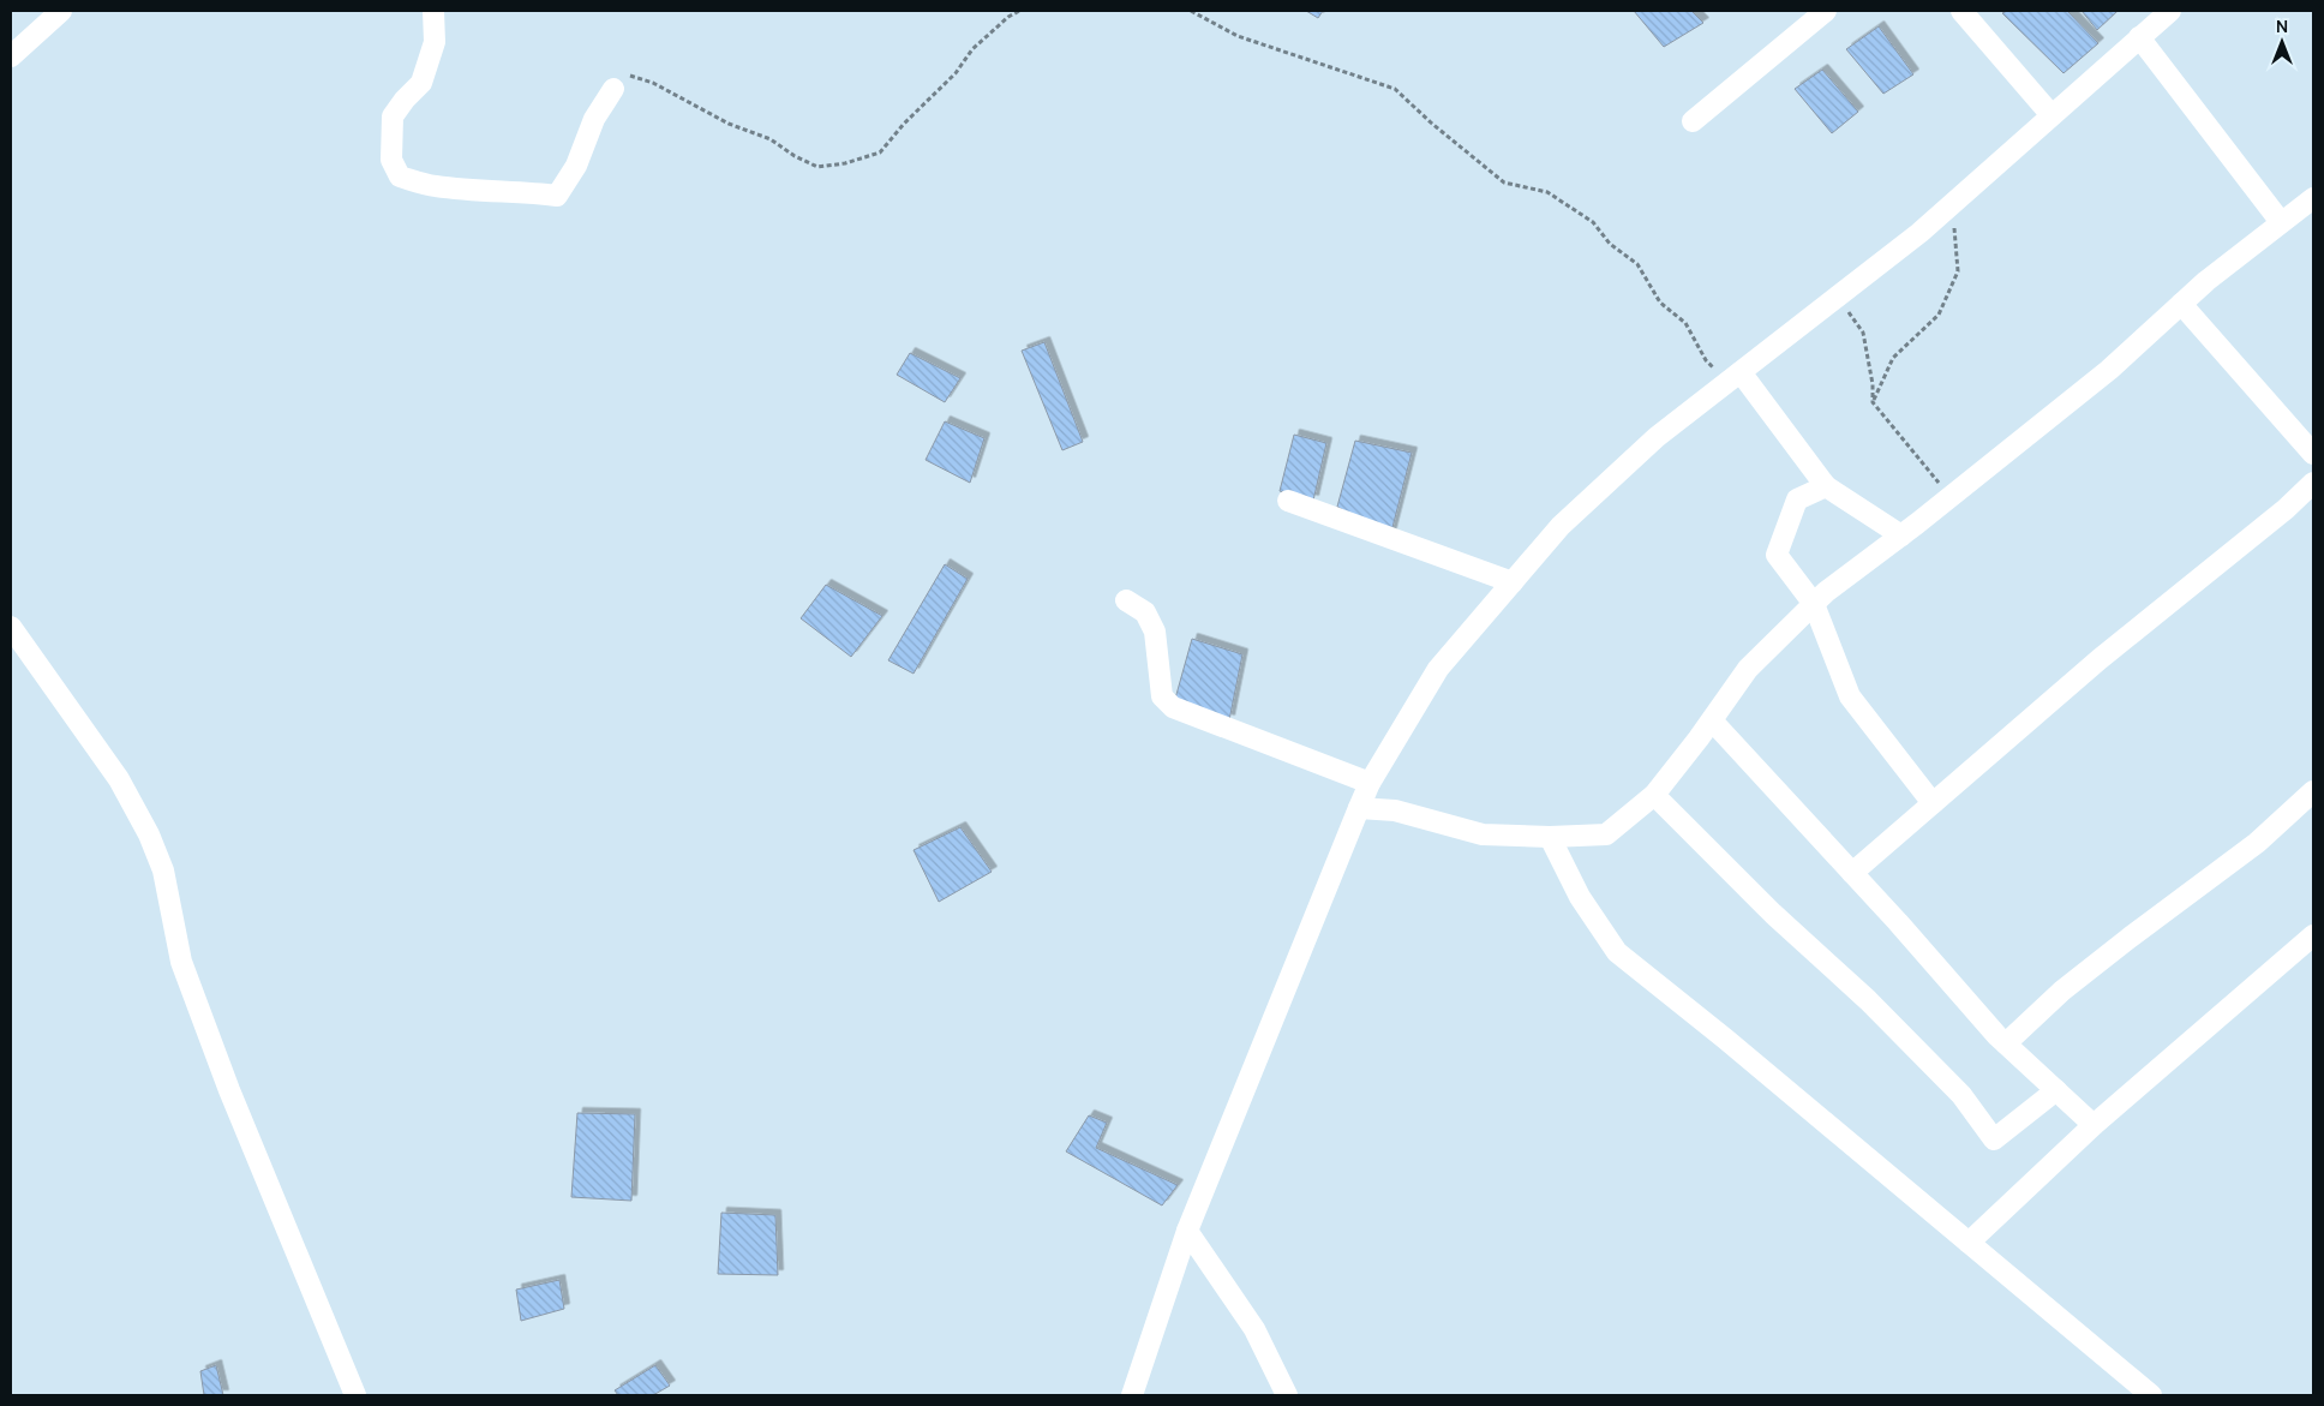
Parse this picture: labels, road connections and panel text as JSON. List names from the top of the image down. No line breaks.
{"north":"top"}
